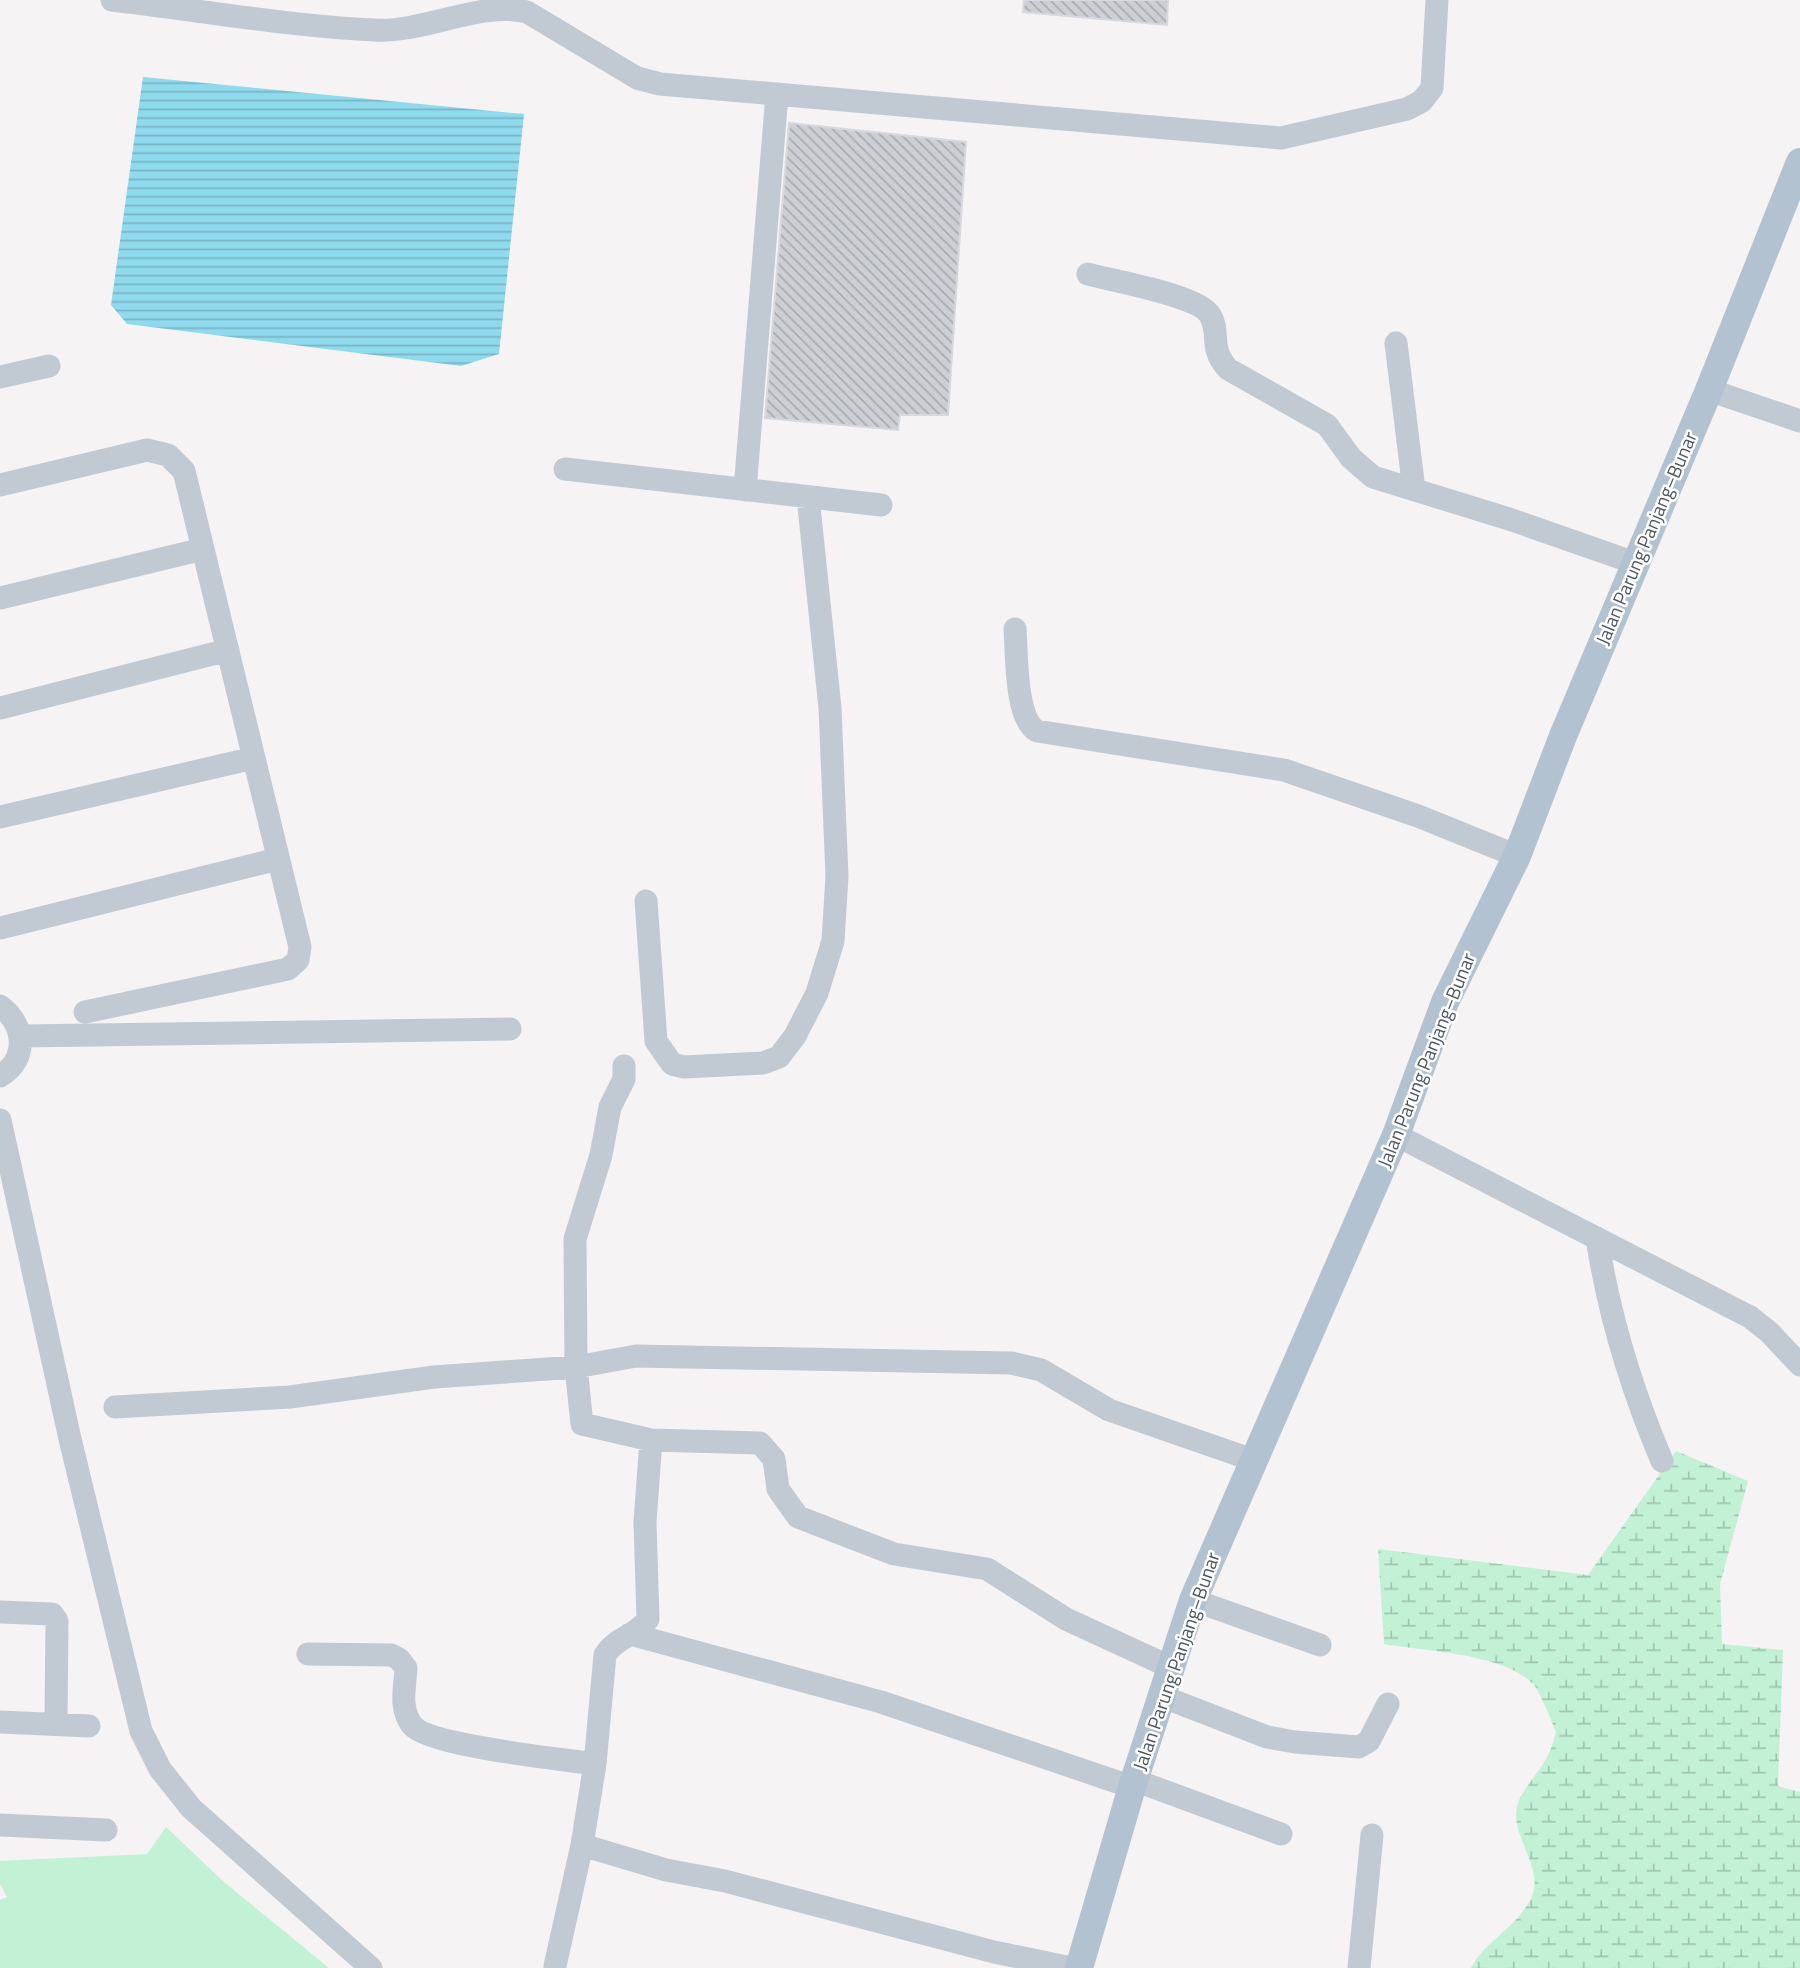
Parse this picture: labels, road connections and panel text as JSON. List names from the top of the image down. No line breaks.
{"streets":{"main road":["Jalan Parung Panjang–Bunar"]}}
